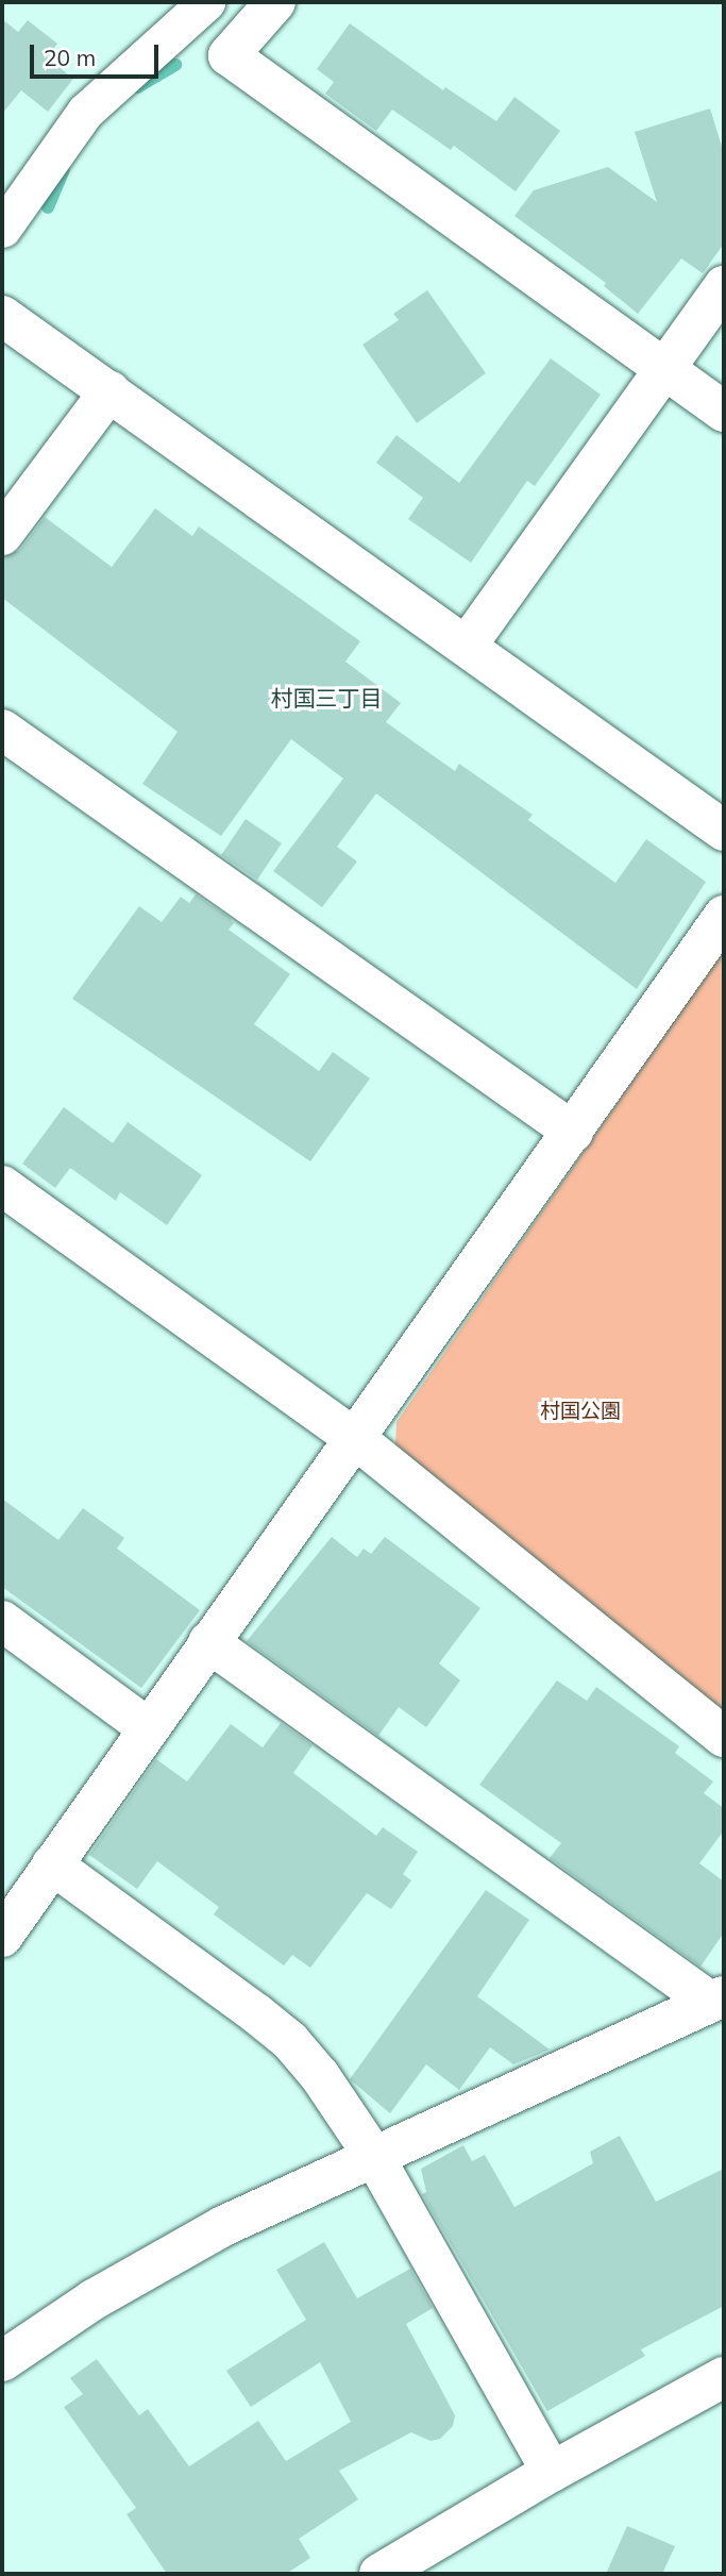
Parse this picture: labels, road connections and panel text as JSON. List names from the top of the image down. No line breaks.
{"districts":["村国三丁目"],"parks":["村国公園"],"scale_bar":"20 m"}
